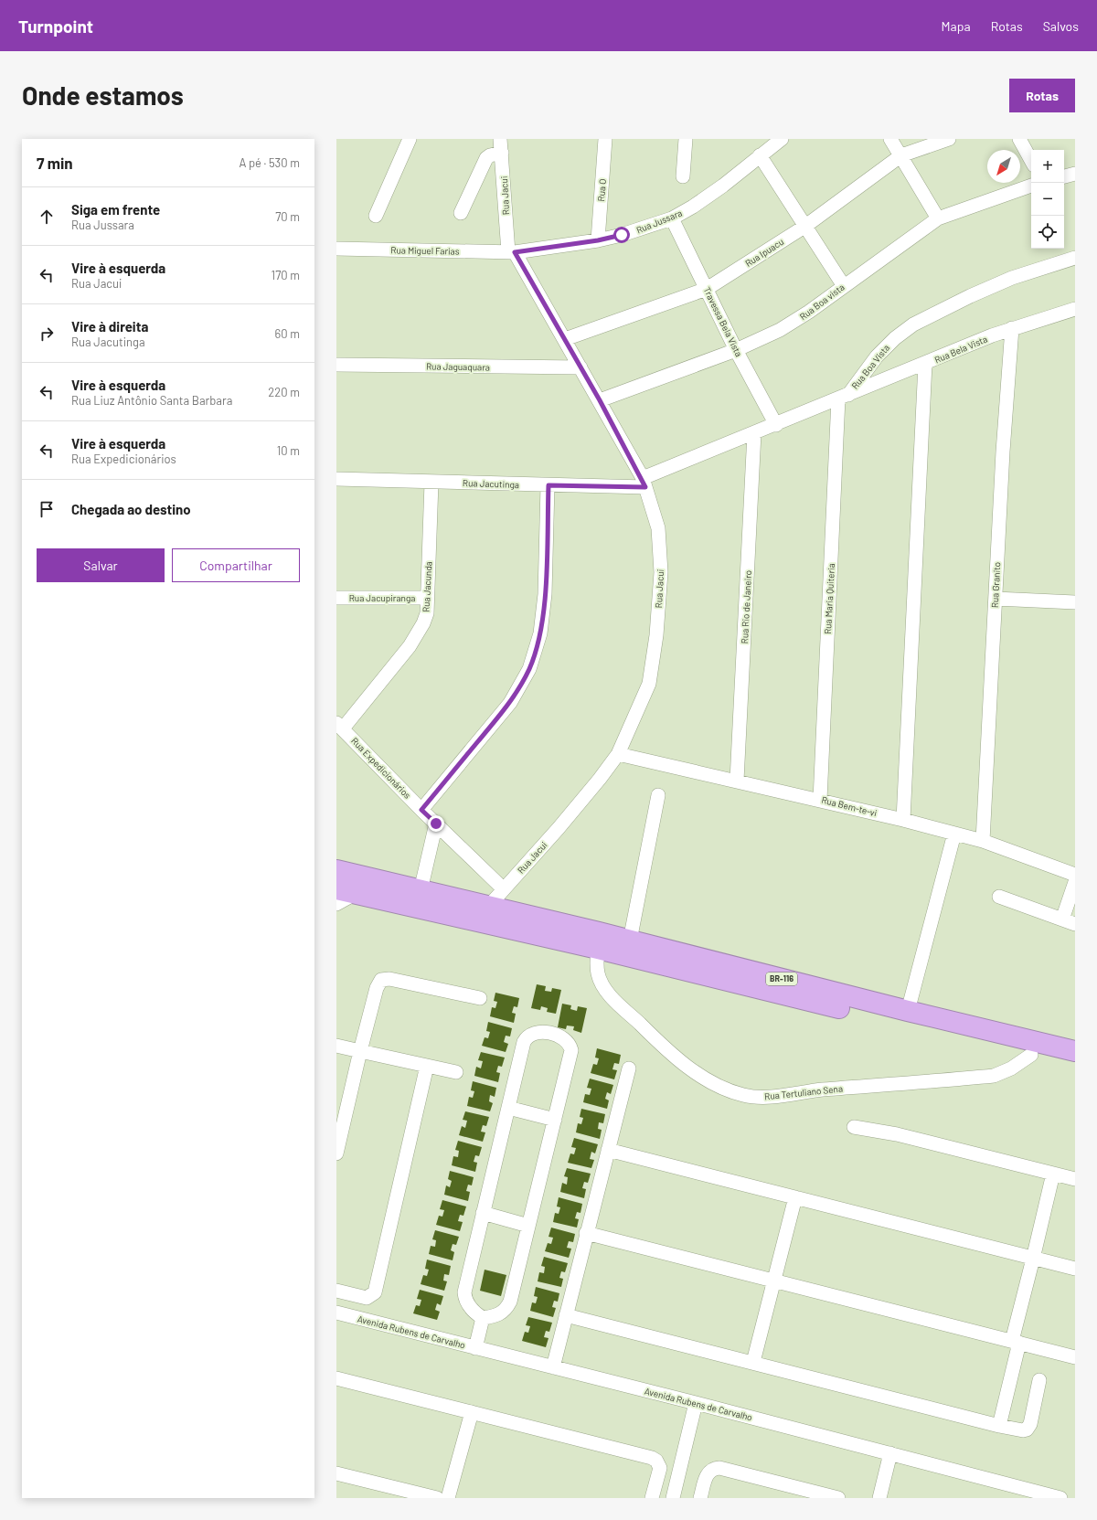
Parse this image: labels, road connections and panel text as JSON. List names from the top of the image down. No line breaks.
{"streets":{"highway":["BR-116"],"street":["Rua O","Rua Jacui","Rua Jussara","Rua Miguel Farias","Rua Ipuacu","Rua Boa vista","Travessa Bela Vista","Rua Bela Vista","Rua Jaguaquara","Rua Boa Vista","Rua Jacutinga","Rua Granito","Rua Jacunda","Rua Jacupiranga","Rua Maria Quiteria","Rua Rio de Janeiro","Rua Expedicionários","Rua Bem-te-vi","Rua Tertuliano Sena","Avenida Rubens de Carvalho"]},"crossings":[["Rua O","Rua Jussara"],["Rua Jacui","Rua Jussara"],["Rua Jacui","Rua Miguel Farias"],["Rua Jacui","Rua Ipuacu"],["Rua Jacui","Rua Boa vista"],["Rua Jacui","Rua Jaguaquara"],["Rua Jacui","Rua Jacutinga"],["Rua Jacui","Rua Expedicionários"],["Rua Jacui","Rua Bem-te-vi"],["Rua Jacui","BR-116"],["Rua Jussara","Rua Miguel Farias"],["Rua Jussara","Travessa Bela Vista"],["Rua Ipuacu","Travessa Bela Vista"],["Rua Boa vista","Travessa Bela Vista"],["Rua Bela Vista","Rua Boa Vista"],["Rua Bela Vista","Rua Granito"],["Rua Bela Vista","Rua Maria Quiteria"],["Rua Boa Vista","Rua Maria Quiteria"],["Rua Jacutinga","Rua Jacunda"],["Rua Granito","Rua Bem-te-vi"],["Rua Jacunda","Rua Jacupiranga"],["Rua Jacunda","Rua Expedicionários"],["Rua Maria Quiteria","Rua Bem-te-vi"],["Rua Rio de Janeiro","Rua Bem-te-vi"]],"north":"bottom left","page":{"header":"Turnpoint","nav":["Mapa","Rotas","Salvos"],"buttons":["Rotas",["Salvar","Compartilhar"]],"title":"Onde estamos","heading":["7 min","A pé · 530 m"],"map_buttons":["+","−"],"list":[["Siga em frente","Rua Jussara","70 m"],["Vire à esquerda","Rua Jacui","170 m"],["Vire à direita","Rua Jacutinga","60 m"],["Vire à esquerda","Rua Liuz Antônio Santa Barbara","220 m"],["Vire à esquerda","Rua Expedicionários","10 m"],"Chegada ao destino"]}}
